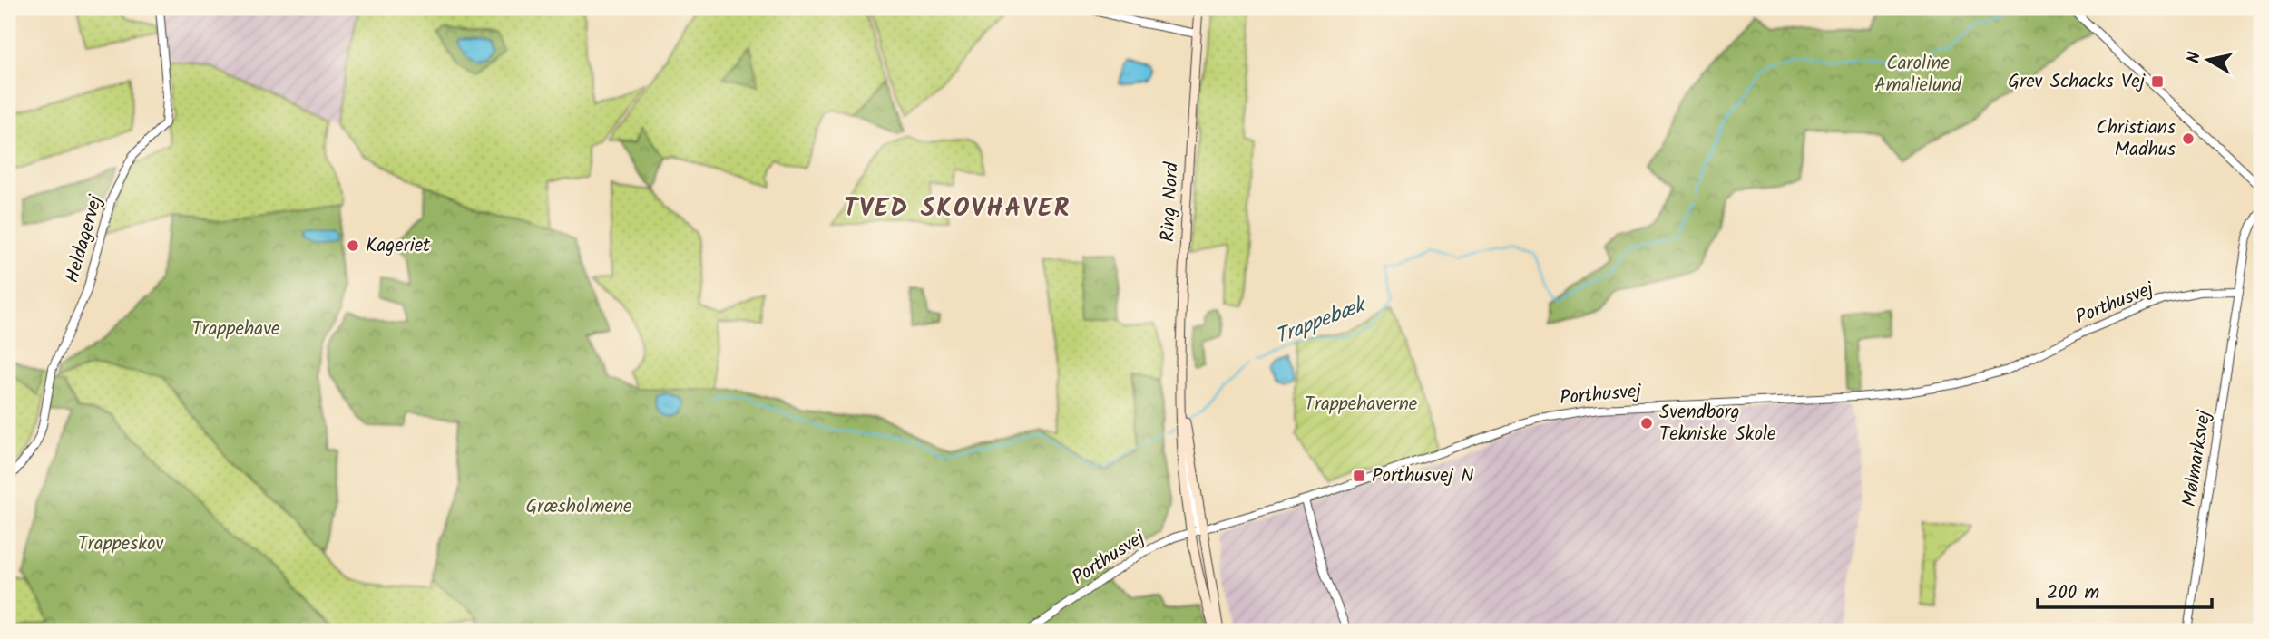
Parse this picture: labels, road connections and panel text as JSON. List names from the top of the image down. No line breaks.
{"streets":{"main road":["Ring Nord"],"street":["Heldagervej","Porthusvej","Mølmarksvej"]},"crossings":[["Ring Nord","Porthusvej"],["Porthusvej","Mølmarksvej"]],"districts":["TVED SKOVHAVER"],"water":["Trappebæk"],"parks":["Caroline Amalielund","Trappehave","Trappehaverne","Græsholmene","Trappeskov"],"places":{"transit":["Grev Schacks Vej","Porthusvej N"],"other":["Christians Madhus","Kageriet","Svendborg Tekniske Skole"]},"scale_bar":"200 m","north":"left"}
